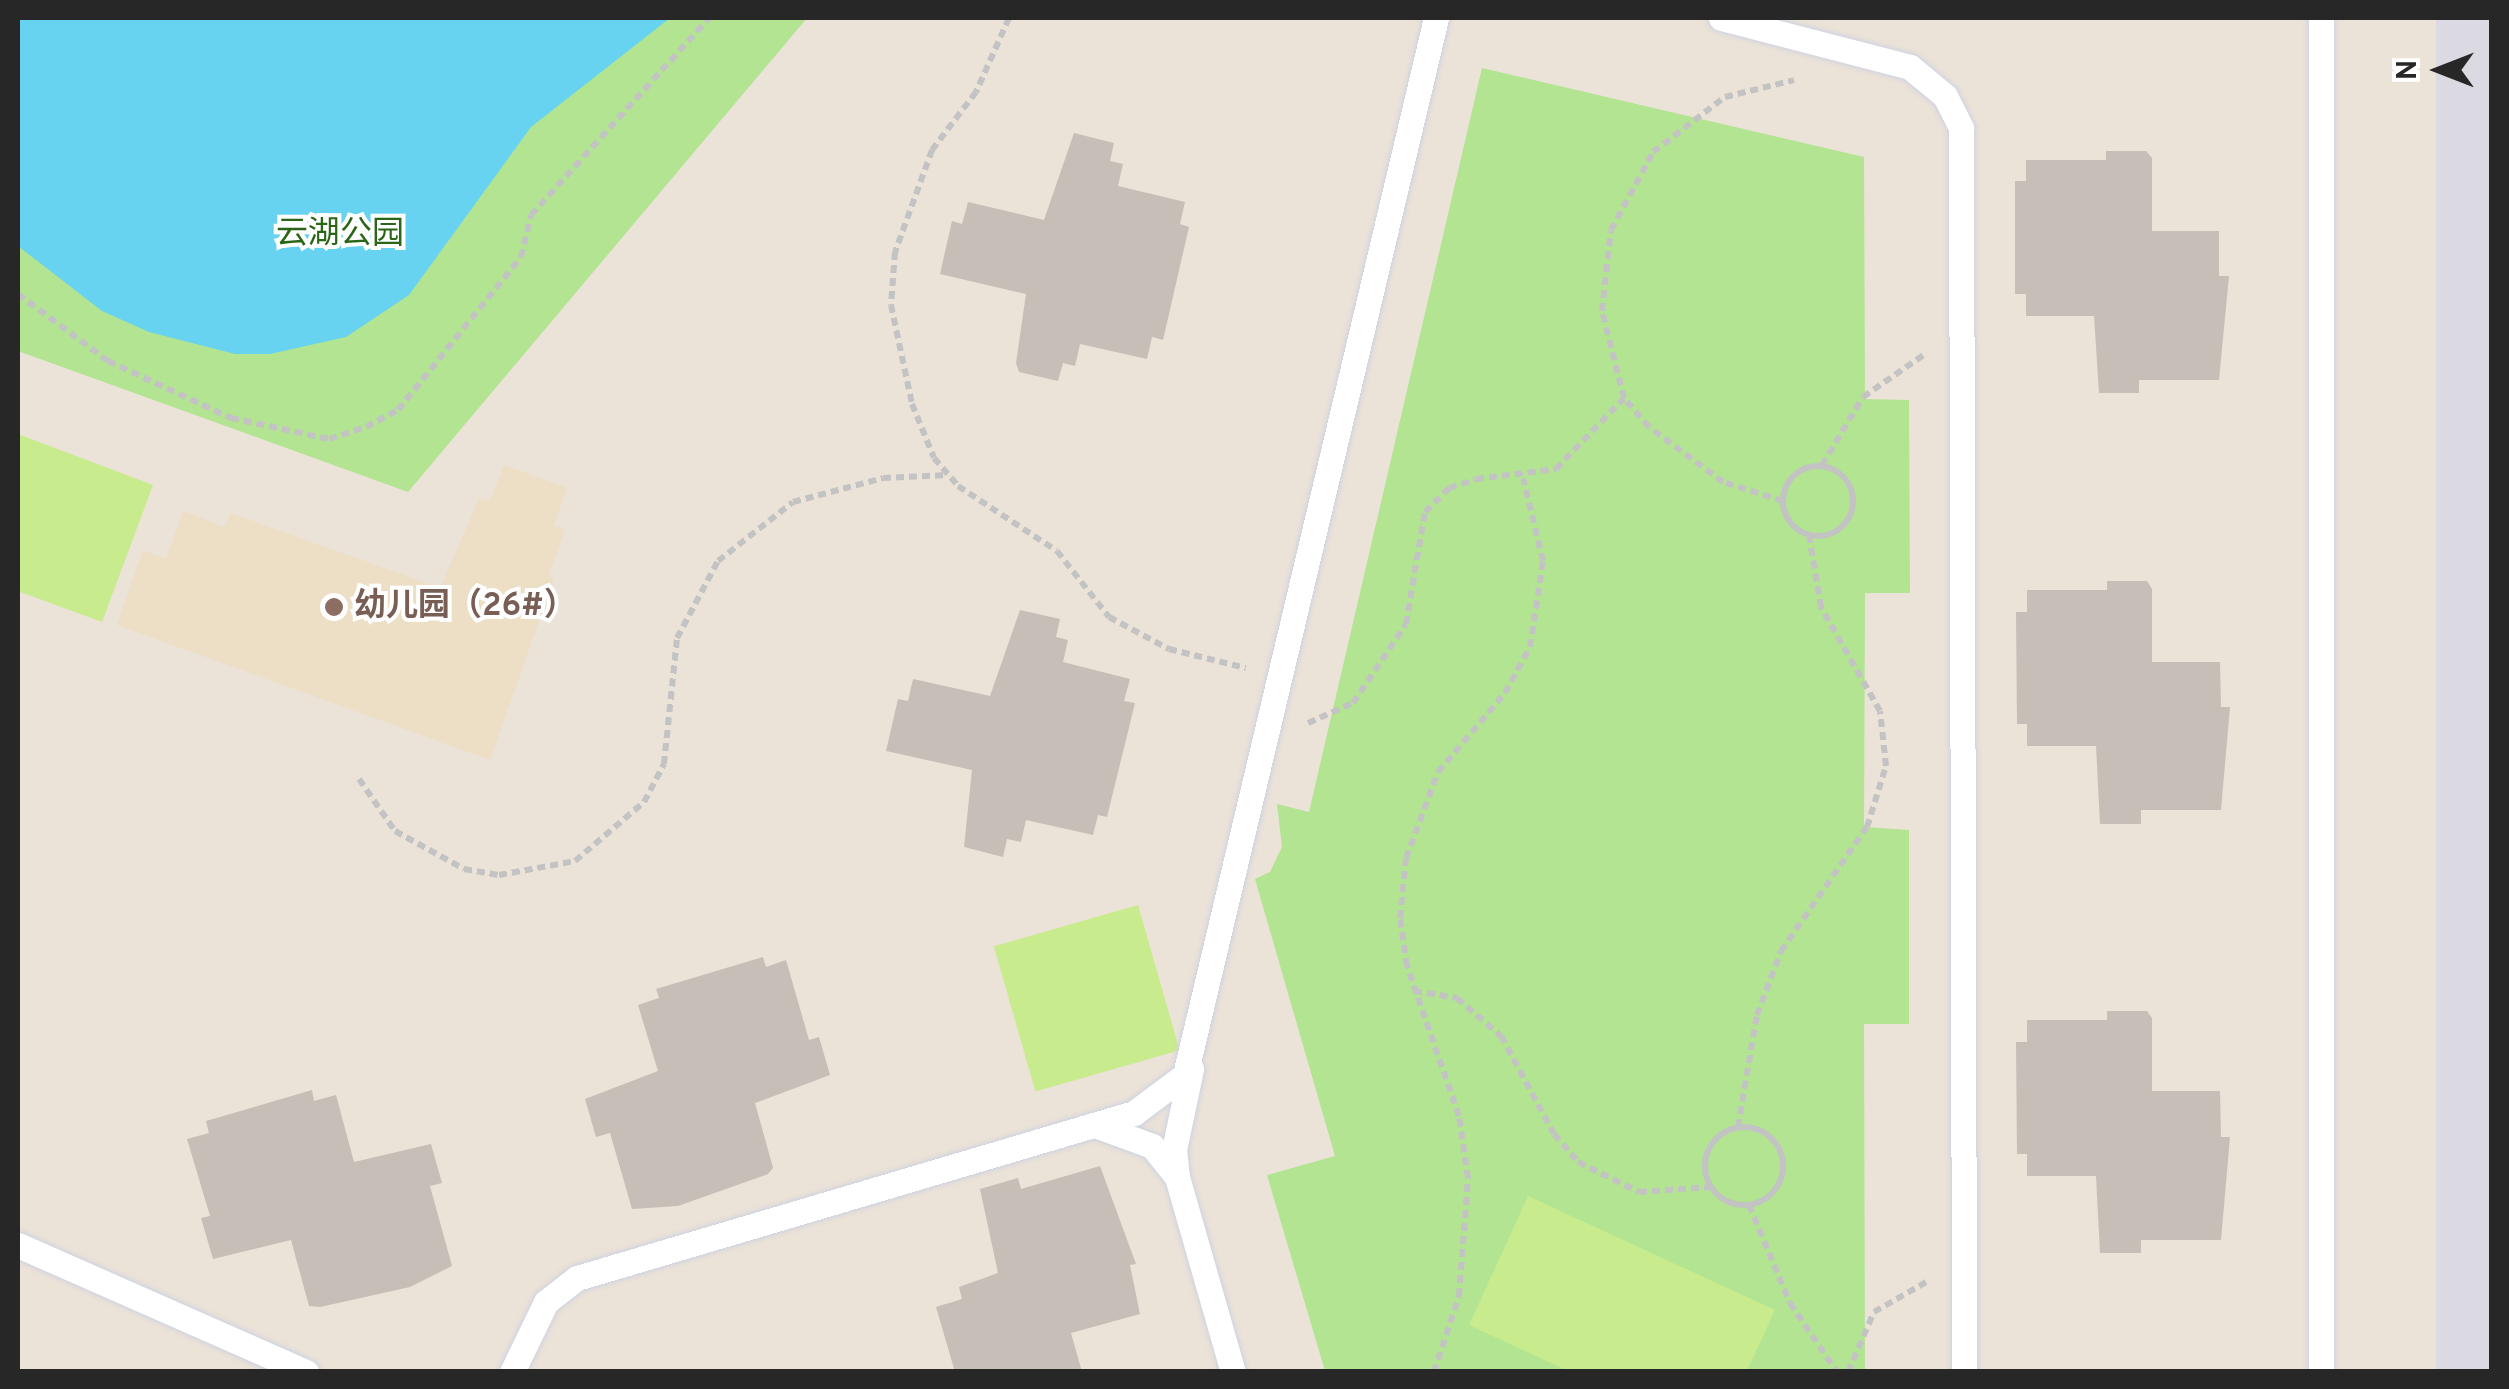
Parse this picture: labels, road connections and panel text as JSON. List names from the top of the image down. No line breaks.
{"parks":["云湖公园"],"places":["幼儿园（26#）"],"north":"left"}
